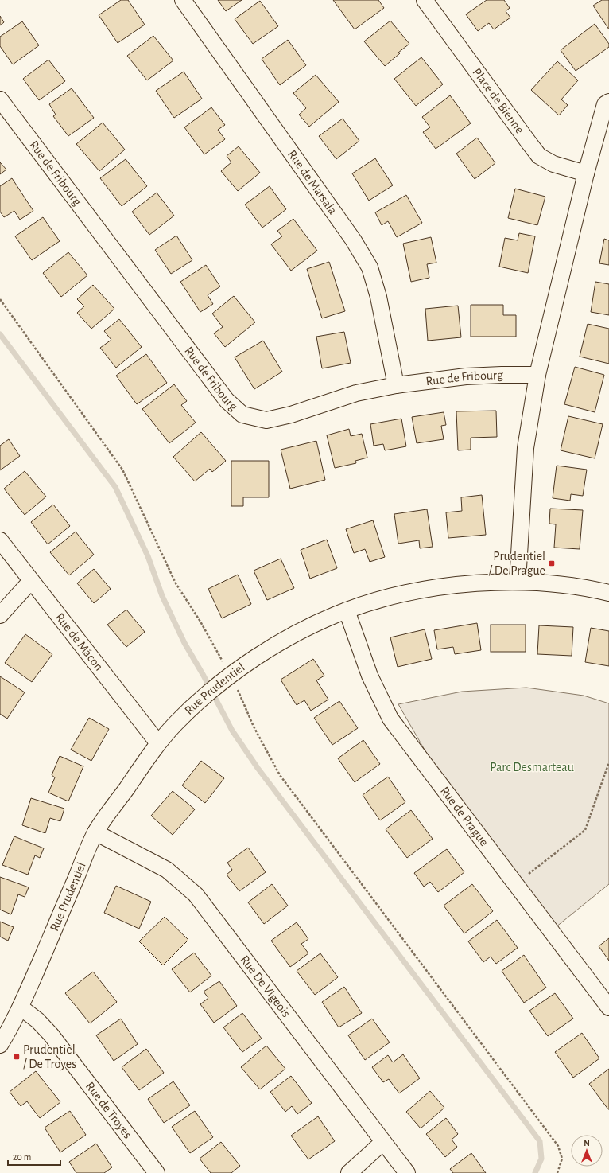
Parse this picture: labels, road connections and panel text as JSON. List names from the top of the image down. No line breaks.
{"streets":{"street":["Place de Bienne","Rue de Fribourg","Rue de Marsala","Rue de Mâcon","Rue Prudentiel","Rue de Prague","Rue De Vigeois","Rue de Troyes"]},"crossings":[["Rue de Fribourg","Rue de Marsala"],["Rue de Mâcon","Rue Prudentiel"],["Rue Prudentiel","Rue de Prague"],["Rue Prudentiel","Rue De Vigeois"],["Rue Prudentiel","Rue de Troyes"]],"parks":["Parc Desmarteau"],"places":{"transit":["Prudentiel / De Prague","Prudentiel / De Troyes"]},"scale_bar":"20 m","north":"top"}
